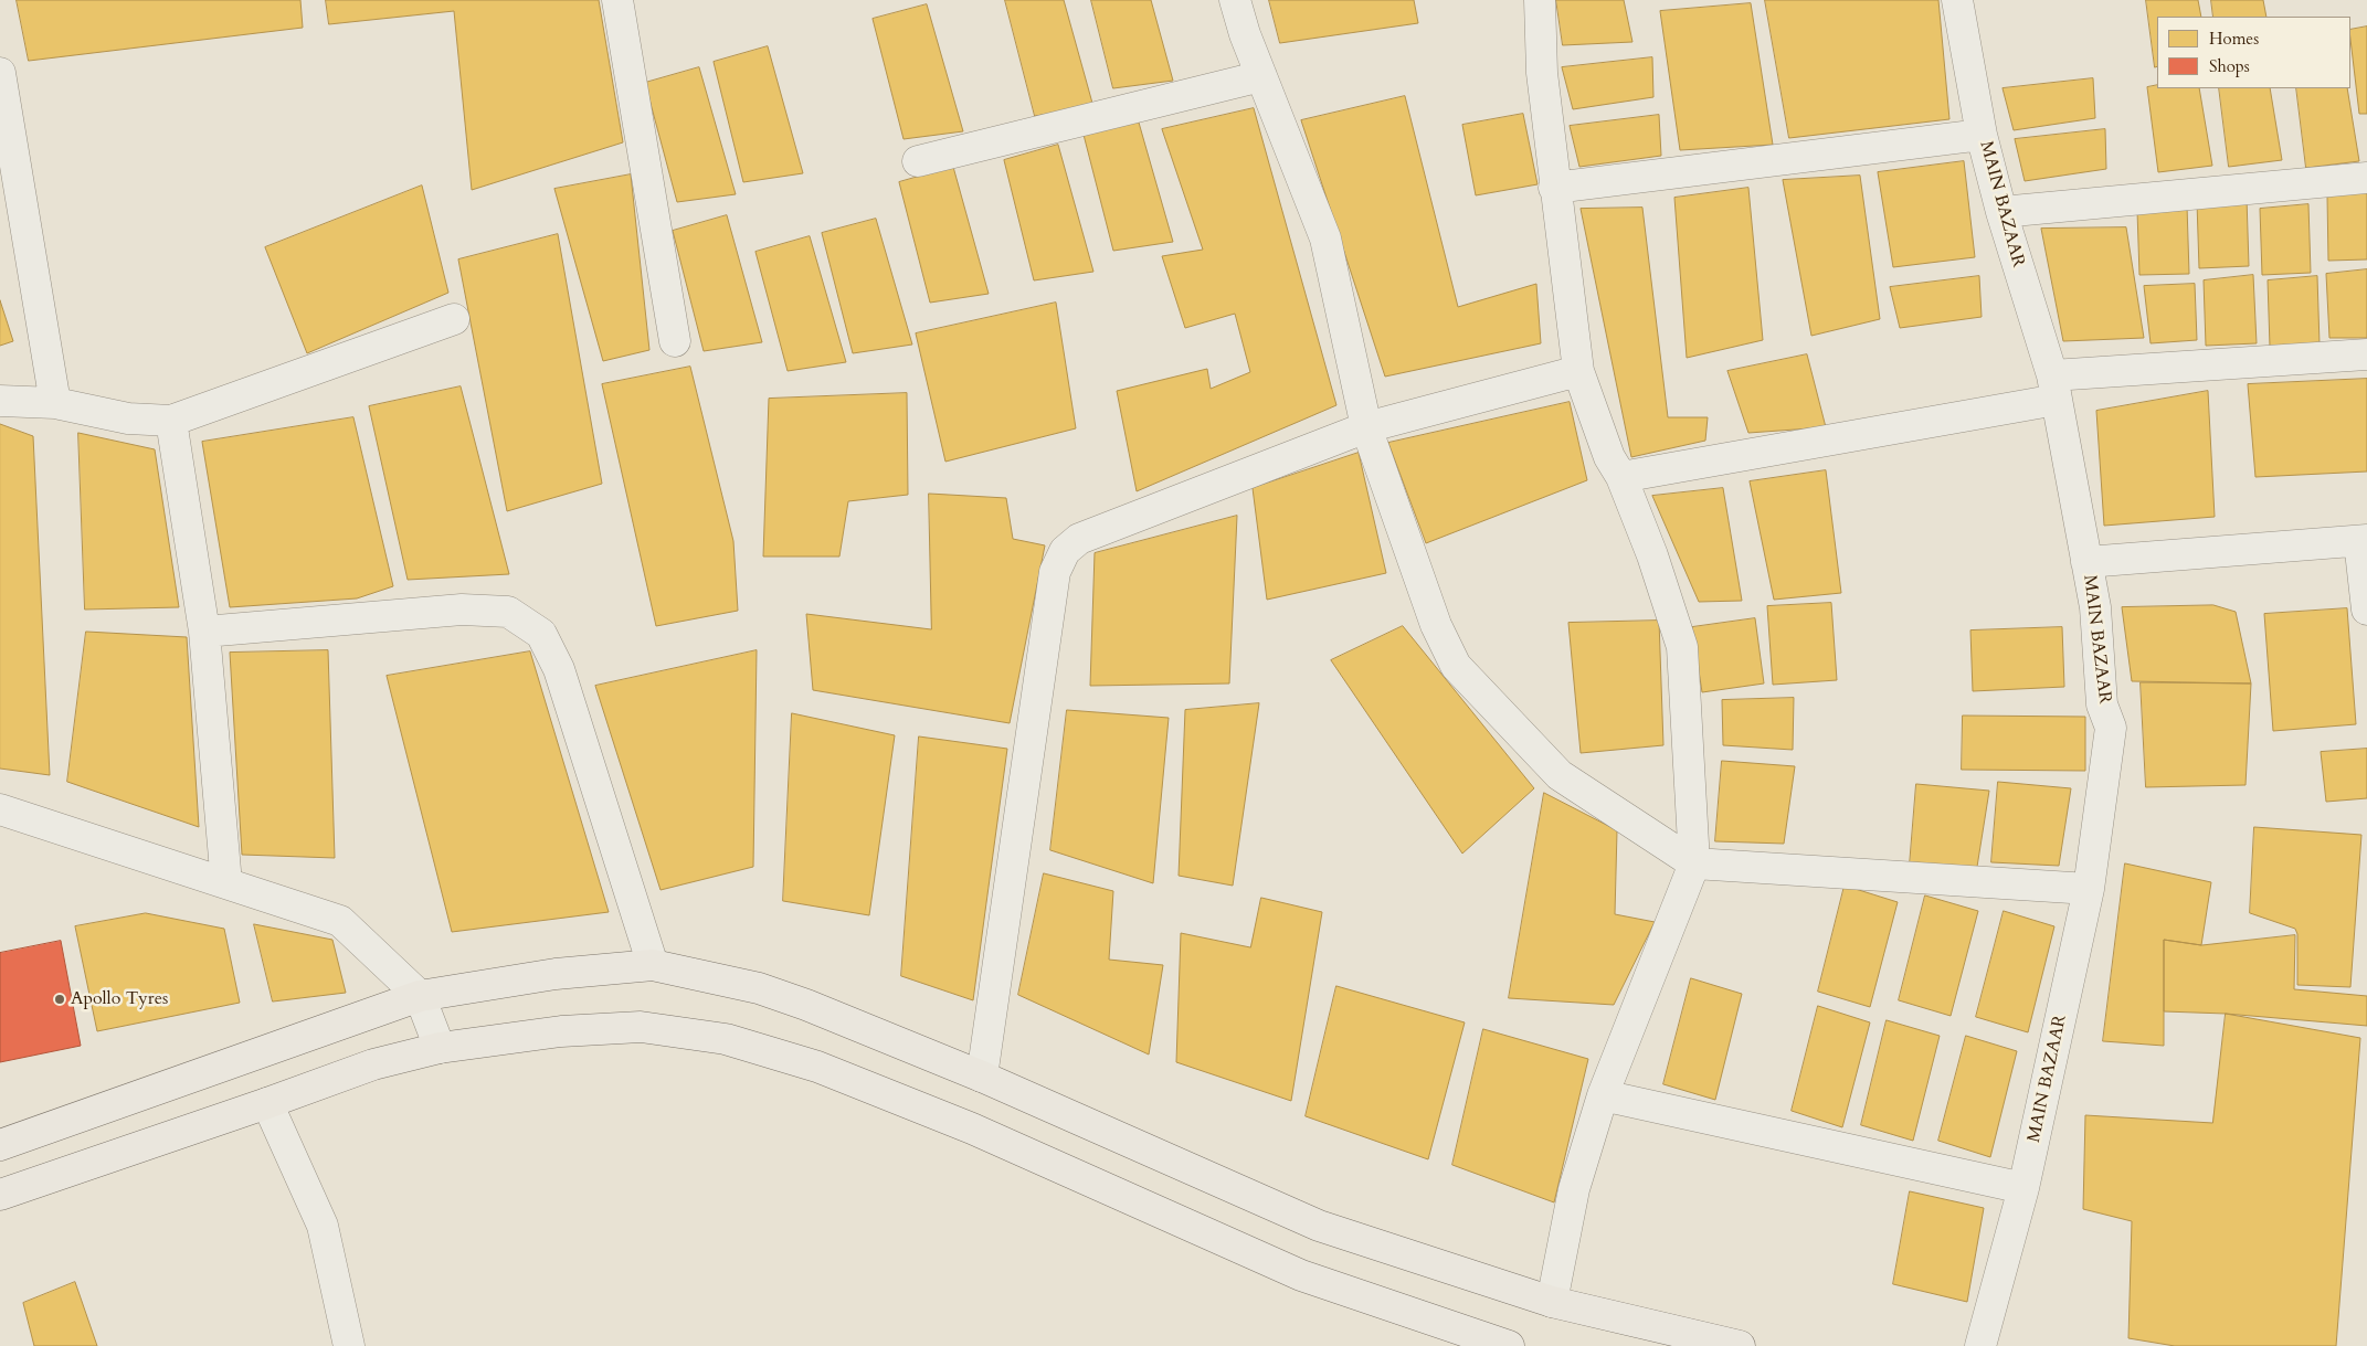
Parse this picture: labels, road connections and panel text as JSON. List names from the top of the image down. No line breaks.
{"streets":{"street":["MAIN BAZAAR"]},"places":["Apollo Tyres"],"legend":["Homes","Shops"]}
